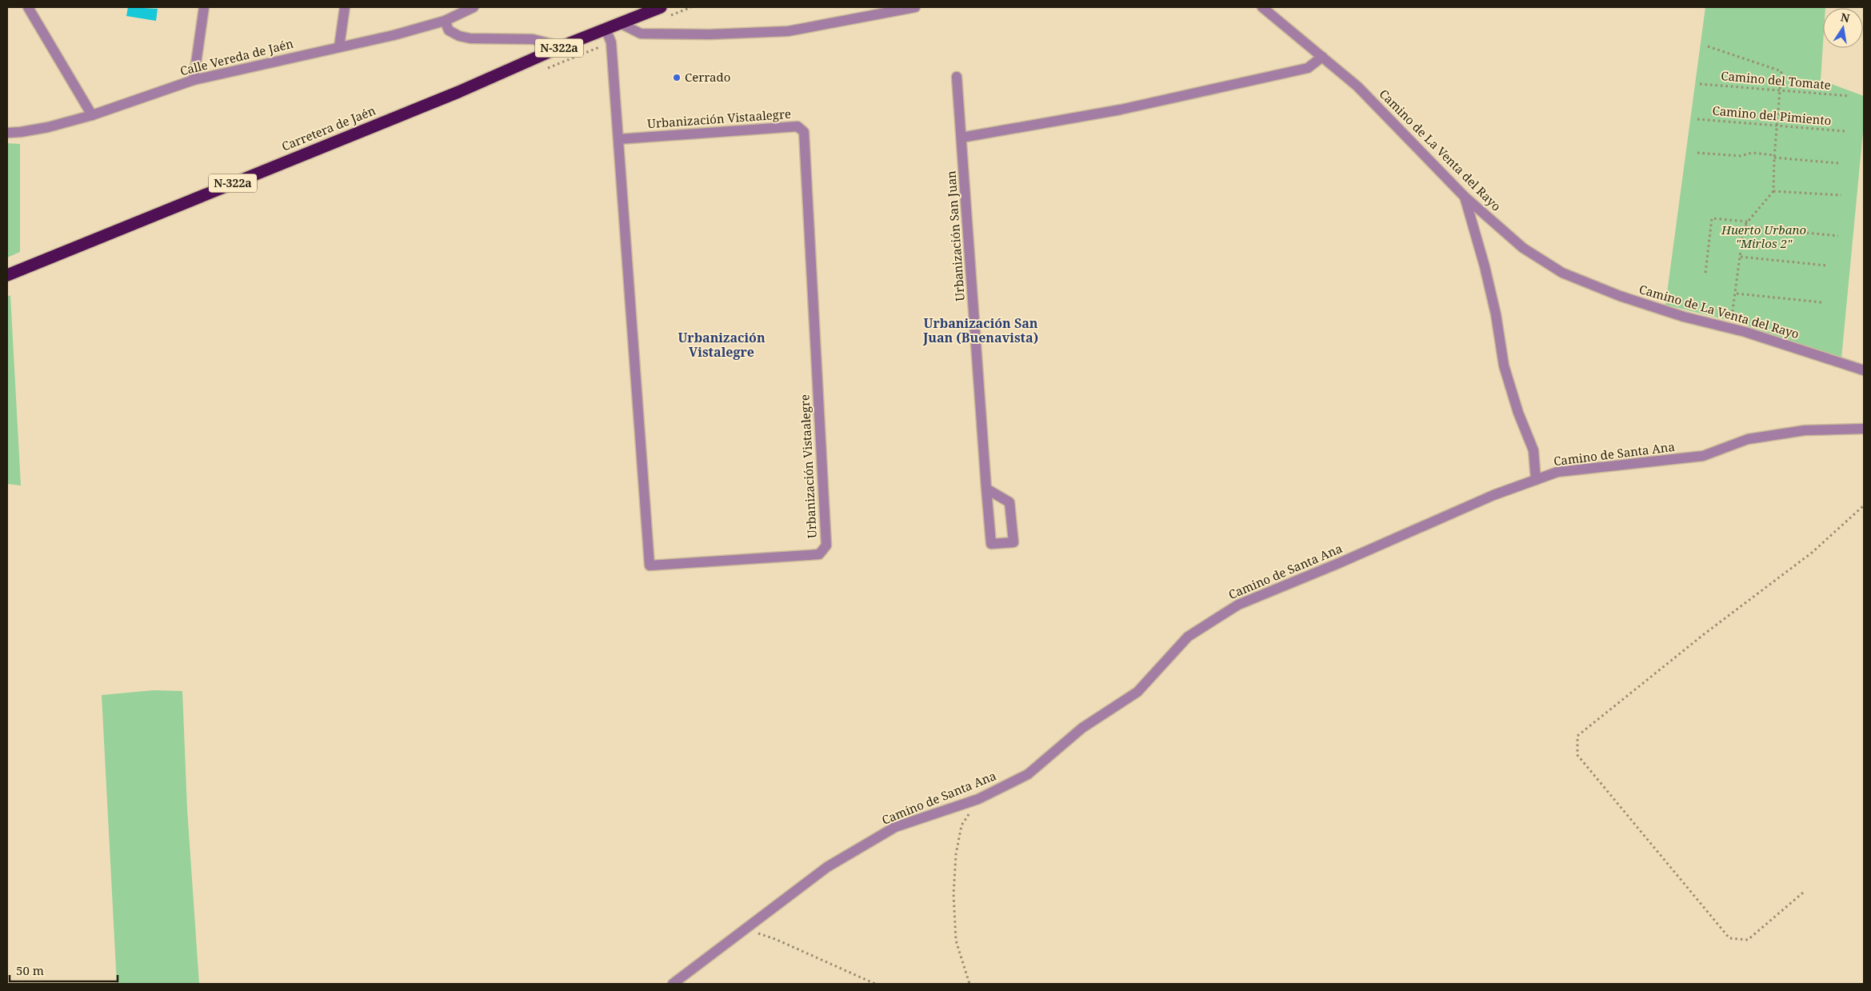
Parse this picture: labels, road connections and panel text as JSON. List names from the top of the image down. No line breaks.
{"streets":{"highway":["N-322a","Carretera de Jaén"],"street":["Calle Vereda de Jaén","Urbanización Vistaalegre","Camino de La Venta del Rayo","Urbanización San Juan","Camino de Santa Ana"],"path":["Camino del Tomate","Camino del Pimiento"]},"crossings":[["Urbanización Vistaalegre","Carretera de Jaén"]],"districts":["Urbanización San Juan (Buenavista)","Urbanización Vistalegre"],"parks":["Huerto Urbano \"Mirlos 2\""],"places":["Cerrado"],"scale_bar":"50 m","north":"top"}
